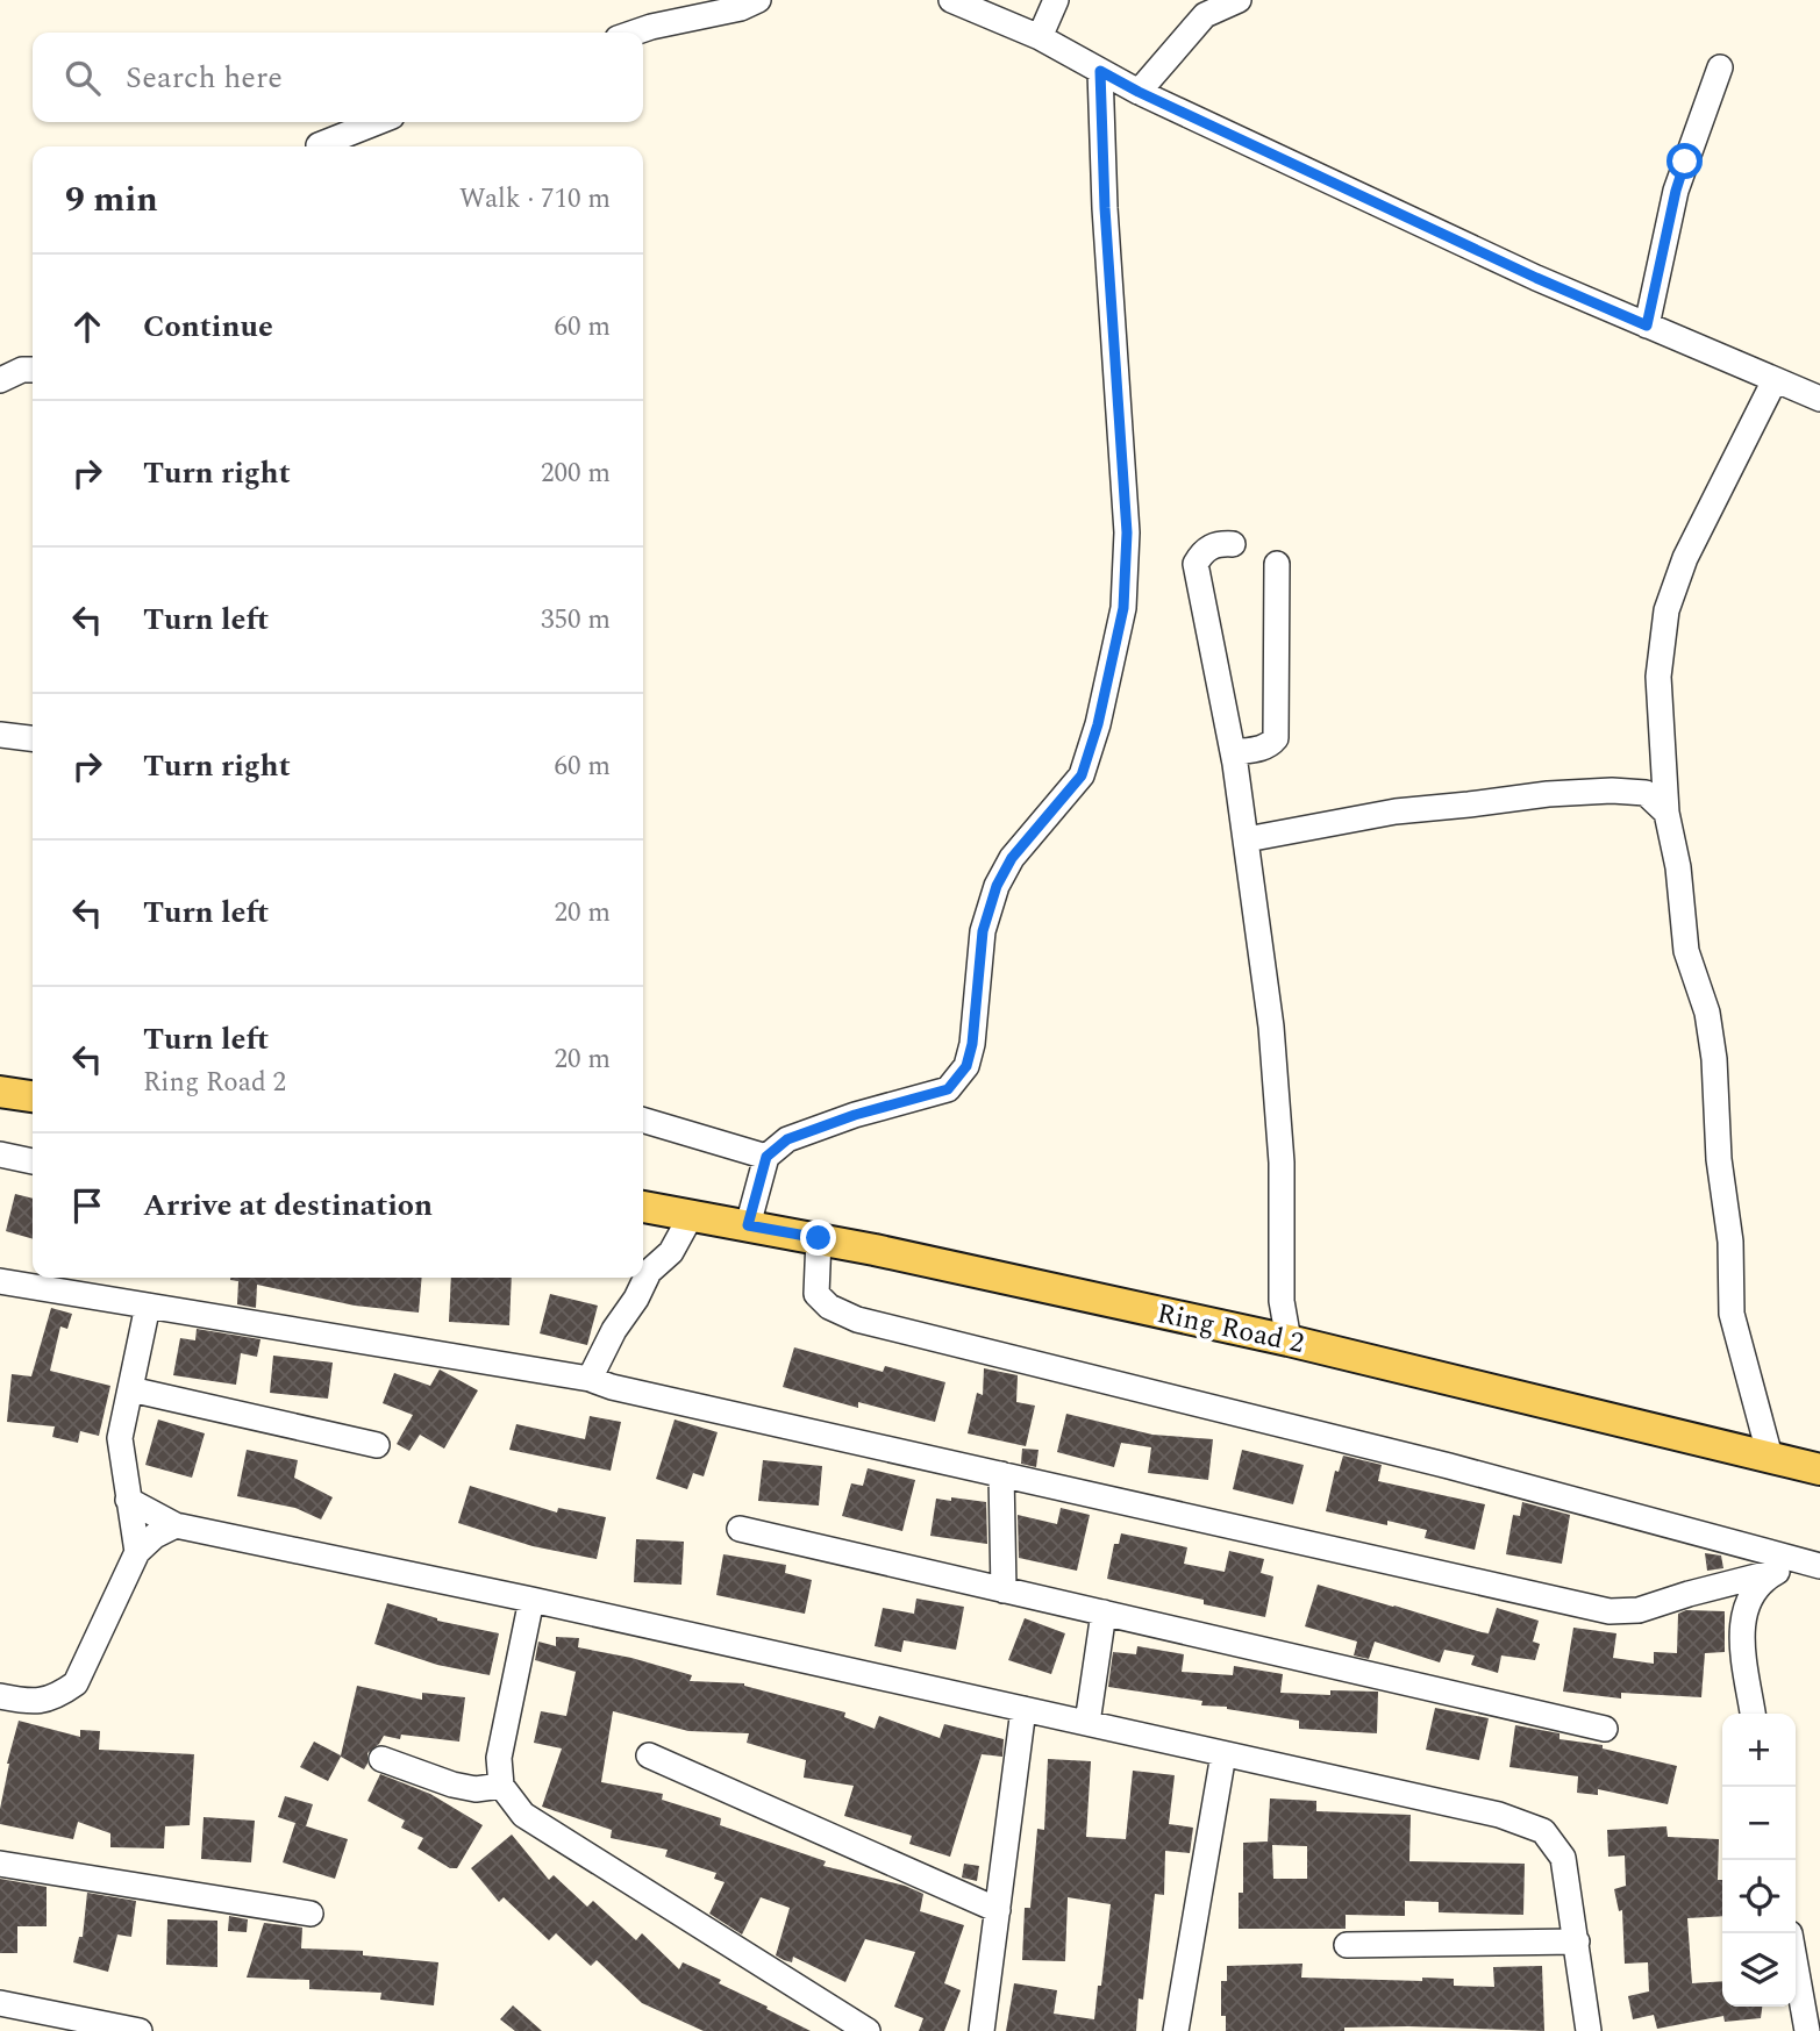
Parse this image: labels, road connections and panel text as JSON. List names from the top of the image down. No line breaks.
{"streets":{"main road":["Ring Road 2"]},"page":{"search":"Search here","heading":["9 min","Walk · 710 m"],"list":[["Continue","60 m"],["Turn right","200 m"],["Turn left","350 m"],["Turn right","60 m"],["Turn left","20 m"],["Turn left","Ring Road 2","20 m"],"Arrive at destination"],"map_buttons":["+","−"]}}
